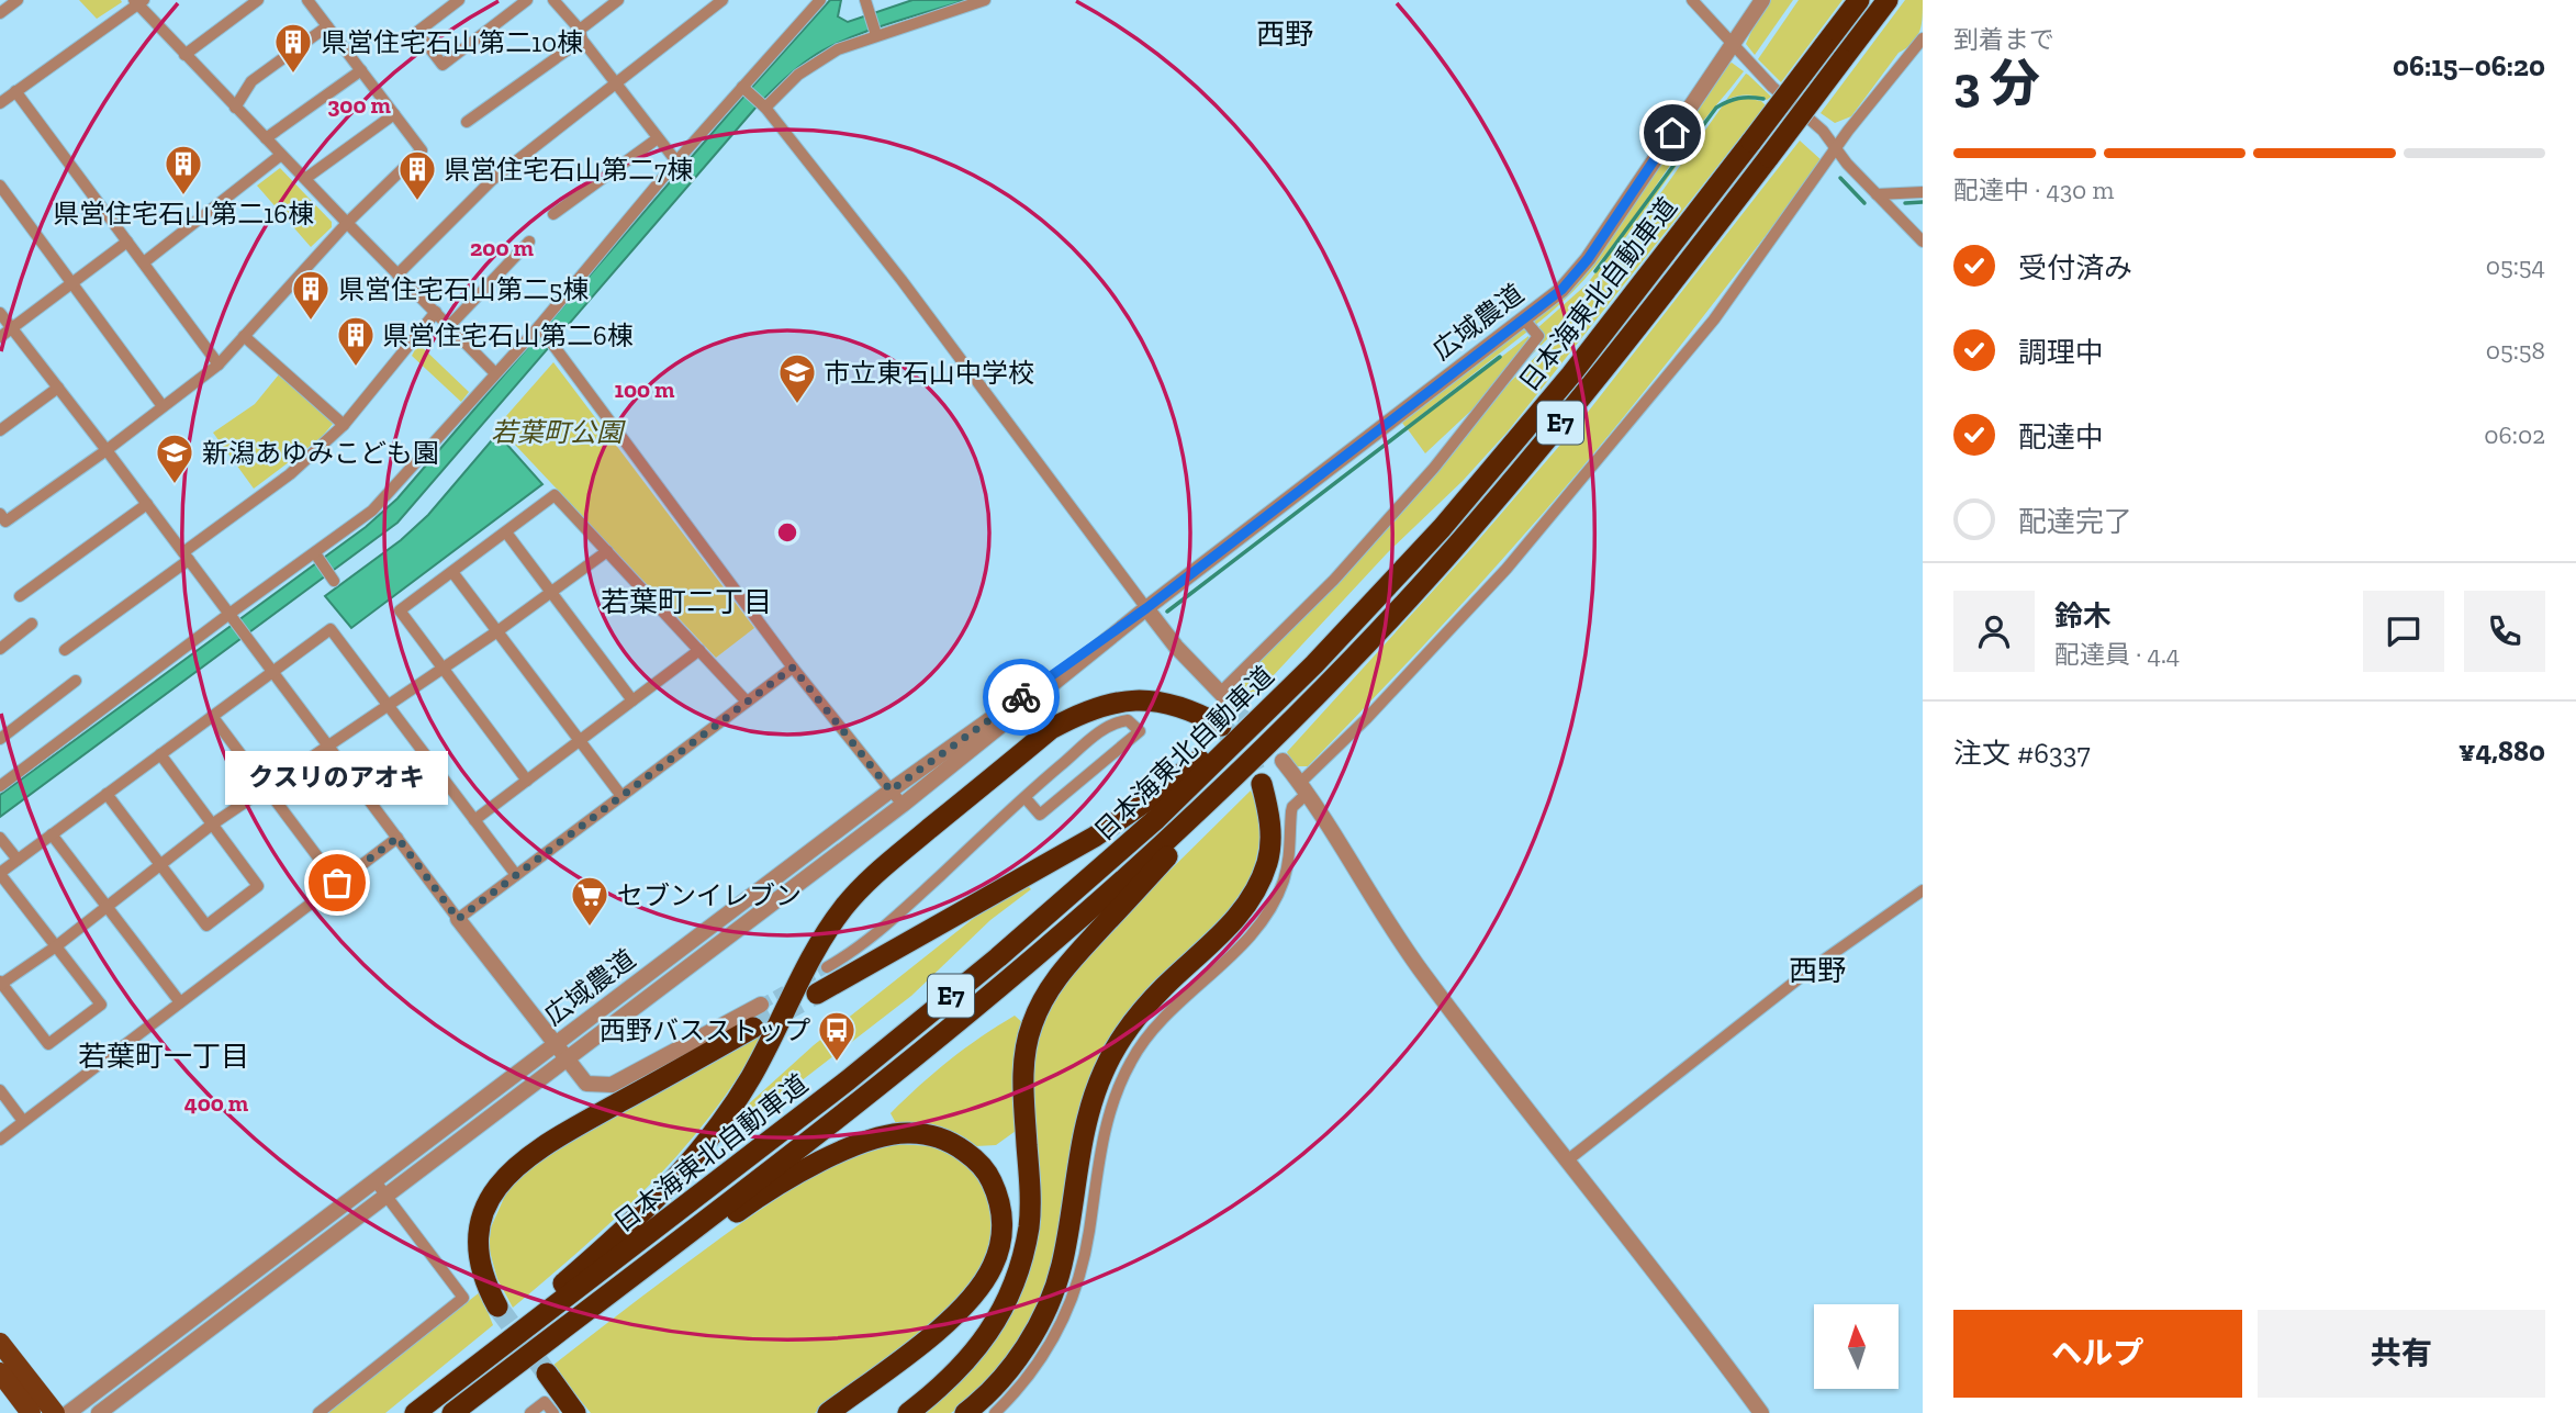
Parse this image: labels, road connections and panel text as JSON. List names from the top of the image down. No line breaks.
{"streets":{"highway":["日本海東北自動車道","E7"],"street":["広域農道"]},"districts":["西野","若葉町二丁目","西野","若葉町一丁目"],"parks":["若葉町公園"],"places":{"building":["県営住宅石山第二10棟","県営住宅石山第二16棟","県営住宅石山第二7棟","県営住宅石山第二5棟","県営住宅石山第二6棟"],"school or university":["市立東石山中学校","新潟あゆみこども園"],"other":["クスリのアオキ"],"supermarket":["セブンイレブン"],"bus stop":["西野バスストップ"]},"north":"top","page":{"heading":["3 分","到着まで","06:15–06:20"],"panel":["鈴木","配達員 · 4.4","注文 #6337","¥4,880"],"bar":"配達中 · 430 m","list":[["受付済み","05:54"],["調理中","05:58"],["配達中","06:02"],"配達完了"],"bubble":"クスリのアオキ","buttons":["ヘルプ","共有"]},"rings":["300 m","200 m","100 m","400 m"]}
